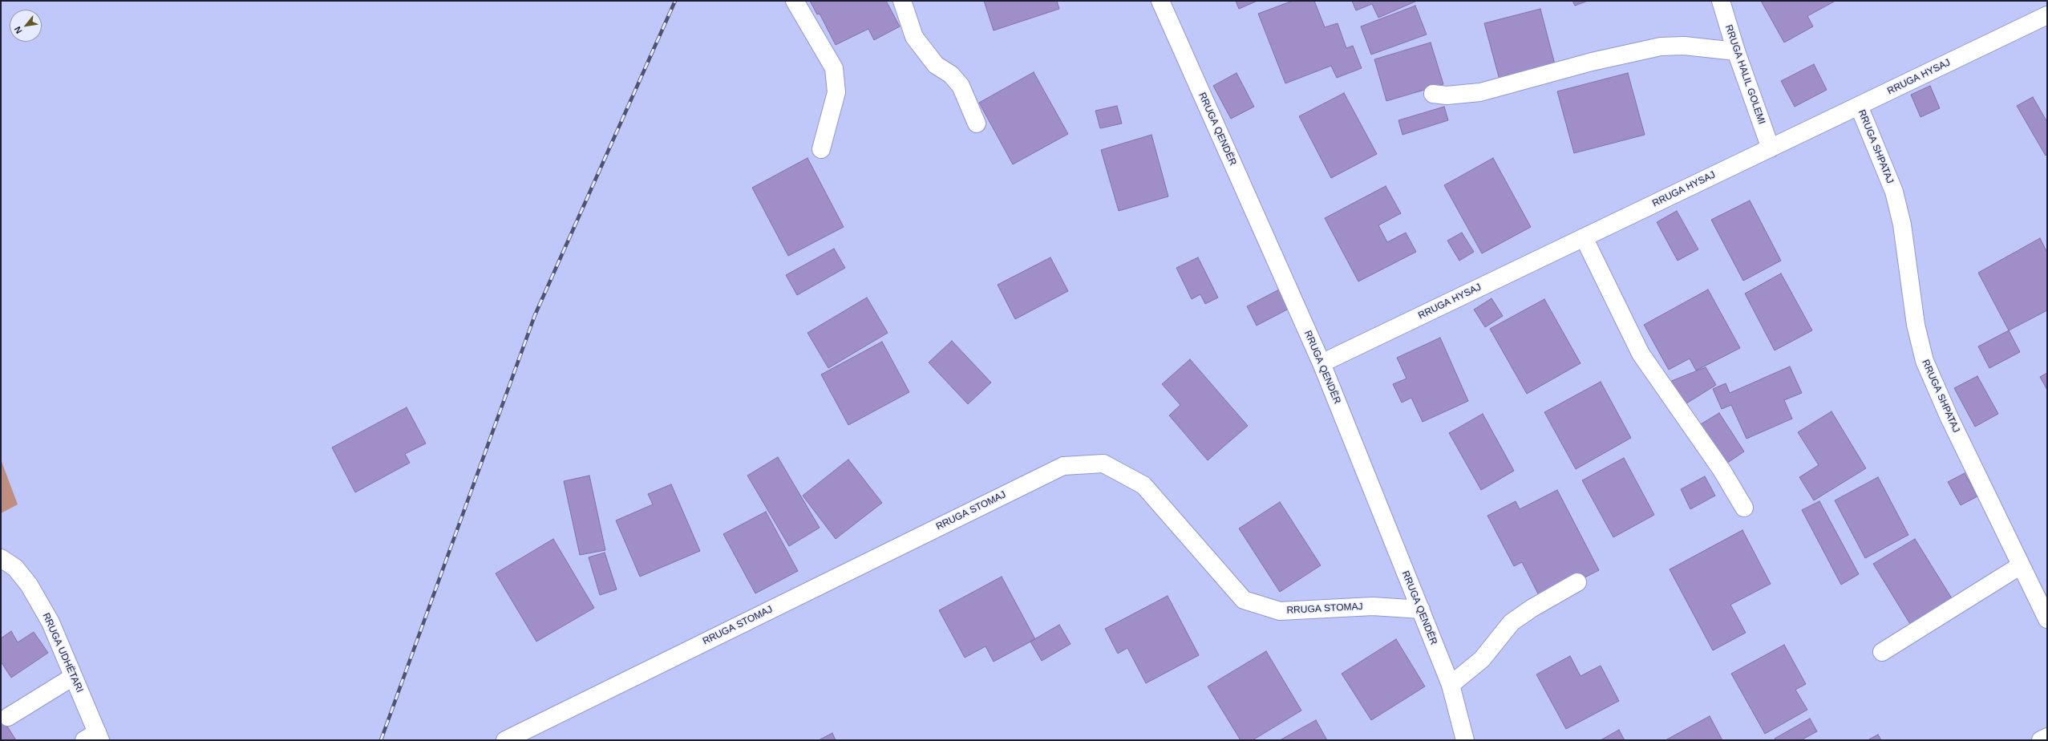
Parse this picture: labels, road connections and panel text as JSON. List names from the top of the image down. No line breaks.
{"streets":{"street":["RRUGA HALIL GOLEMI","RRUGA HYSAJ","RRUGA QENDËR","RRUGA SHPATAJ","RRUGA STOMAJ","RRUGA UDHËTARI"]},"crossings":[["RRUGA HALIL GOLEMI","RRUGA HYSAJ"],["RRUGA HYSAJ","RRUGA QENDËR"],["RRUGA HYSAJ","RRUGA SHPATAJ"],["RRUGA QENDËR","RRUGA STOMAJ"]],"north":"bottom left"}
